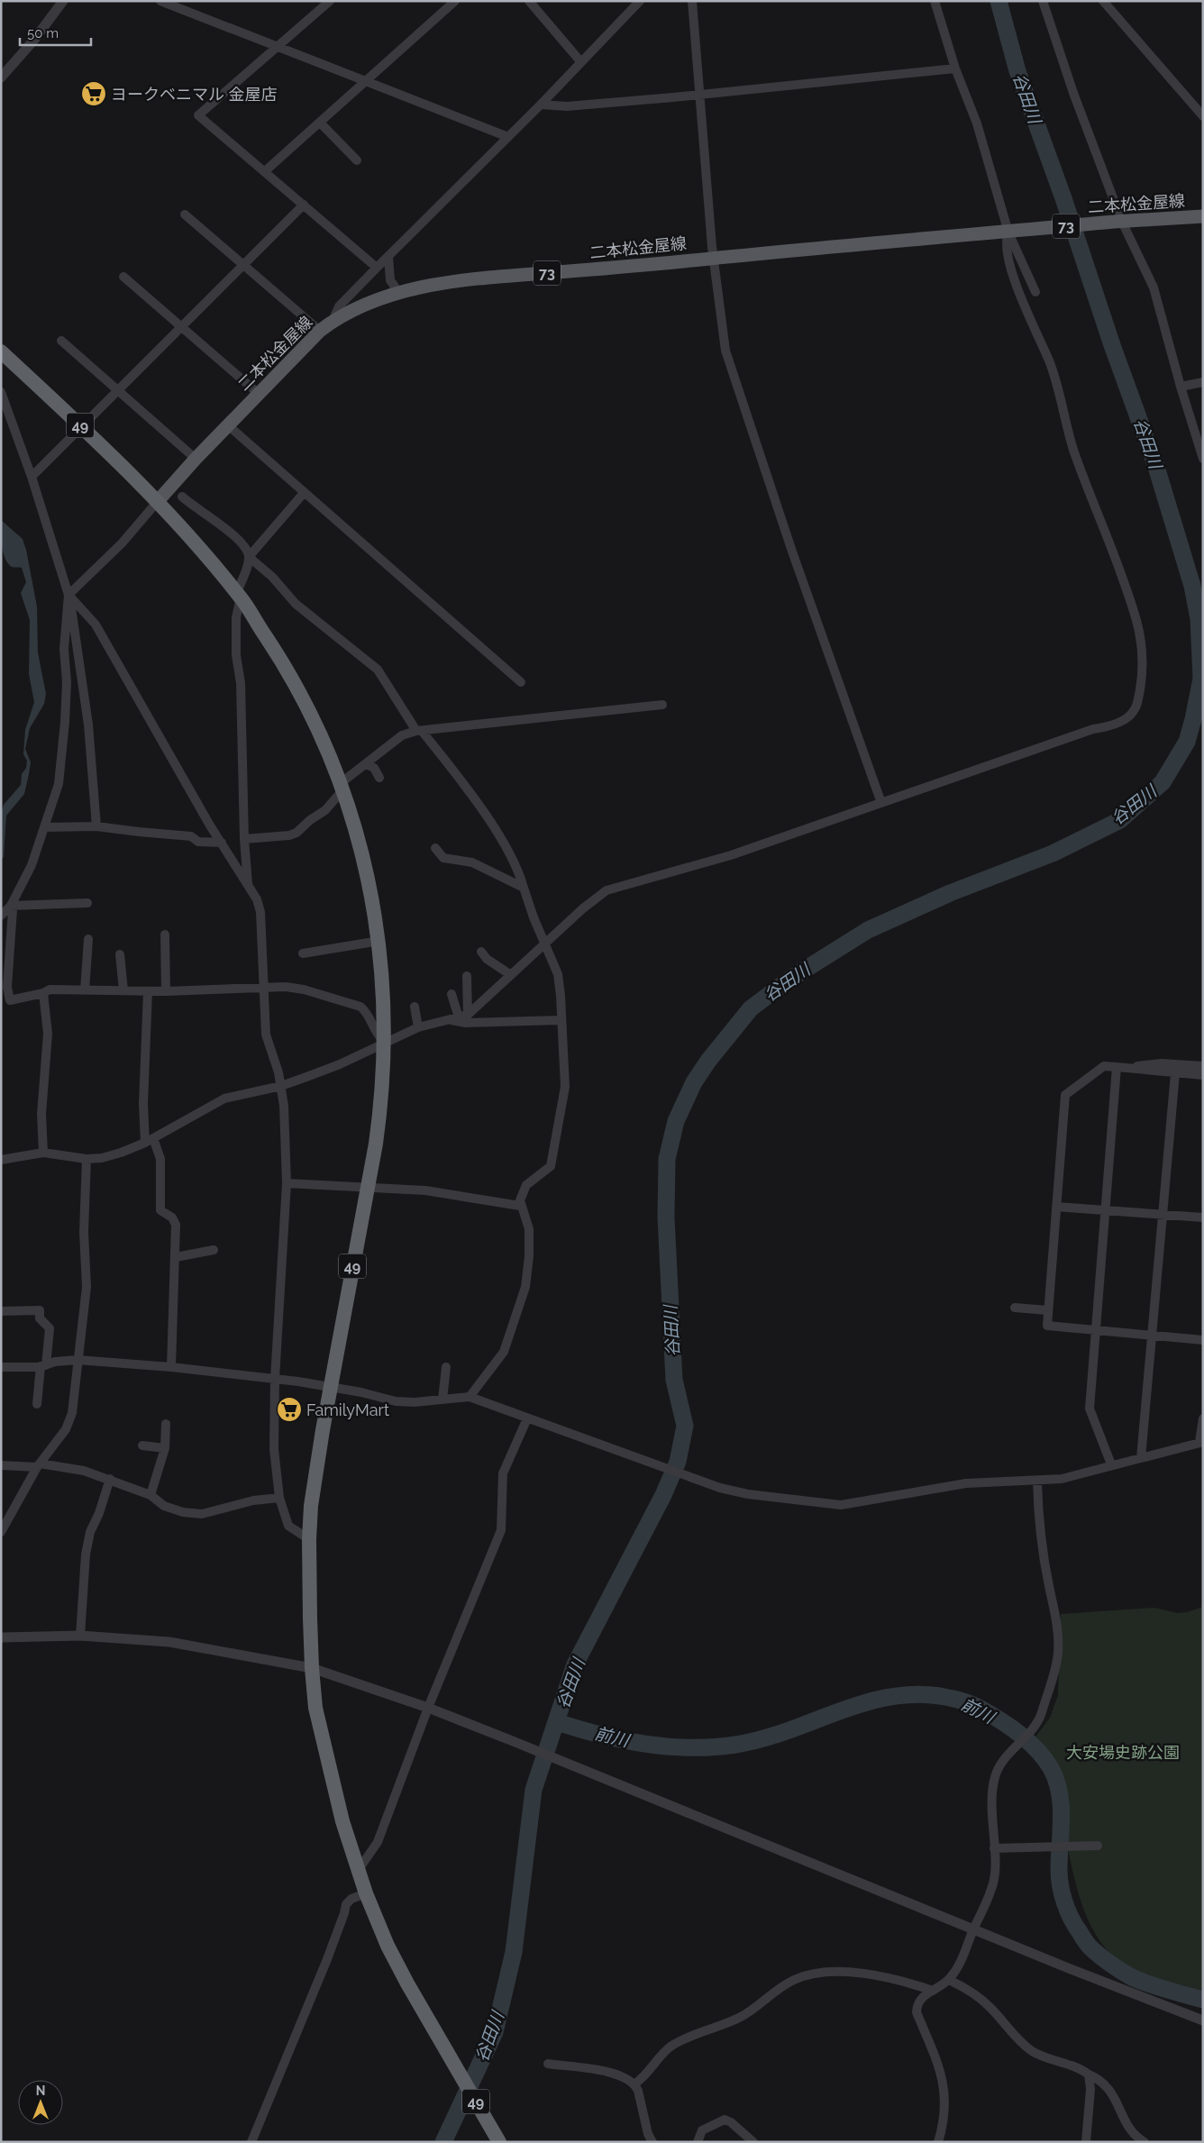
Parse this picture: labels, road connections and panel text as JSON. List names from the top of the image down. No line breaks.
{"streets":{"highway":["49"],"main road":["二本松金屋線","73"]},"crossings":[["二本松金屋線","49"]],"water":["谷田川","前川"],"parks":["大安場史跡公園"],"places":{"supermarket":["ヨークベニマル 金屋店","FamilyMart"]},"scale_bar":"50 m","north":"top"}
